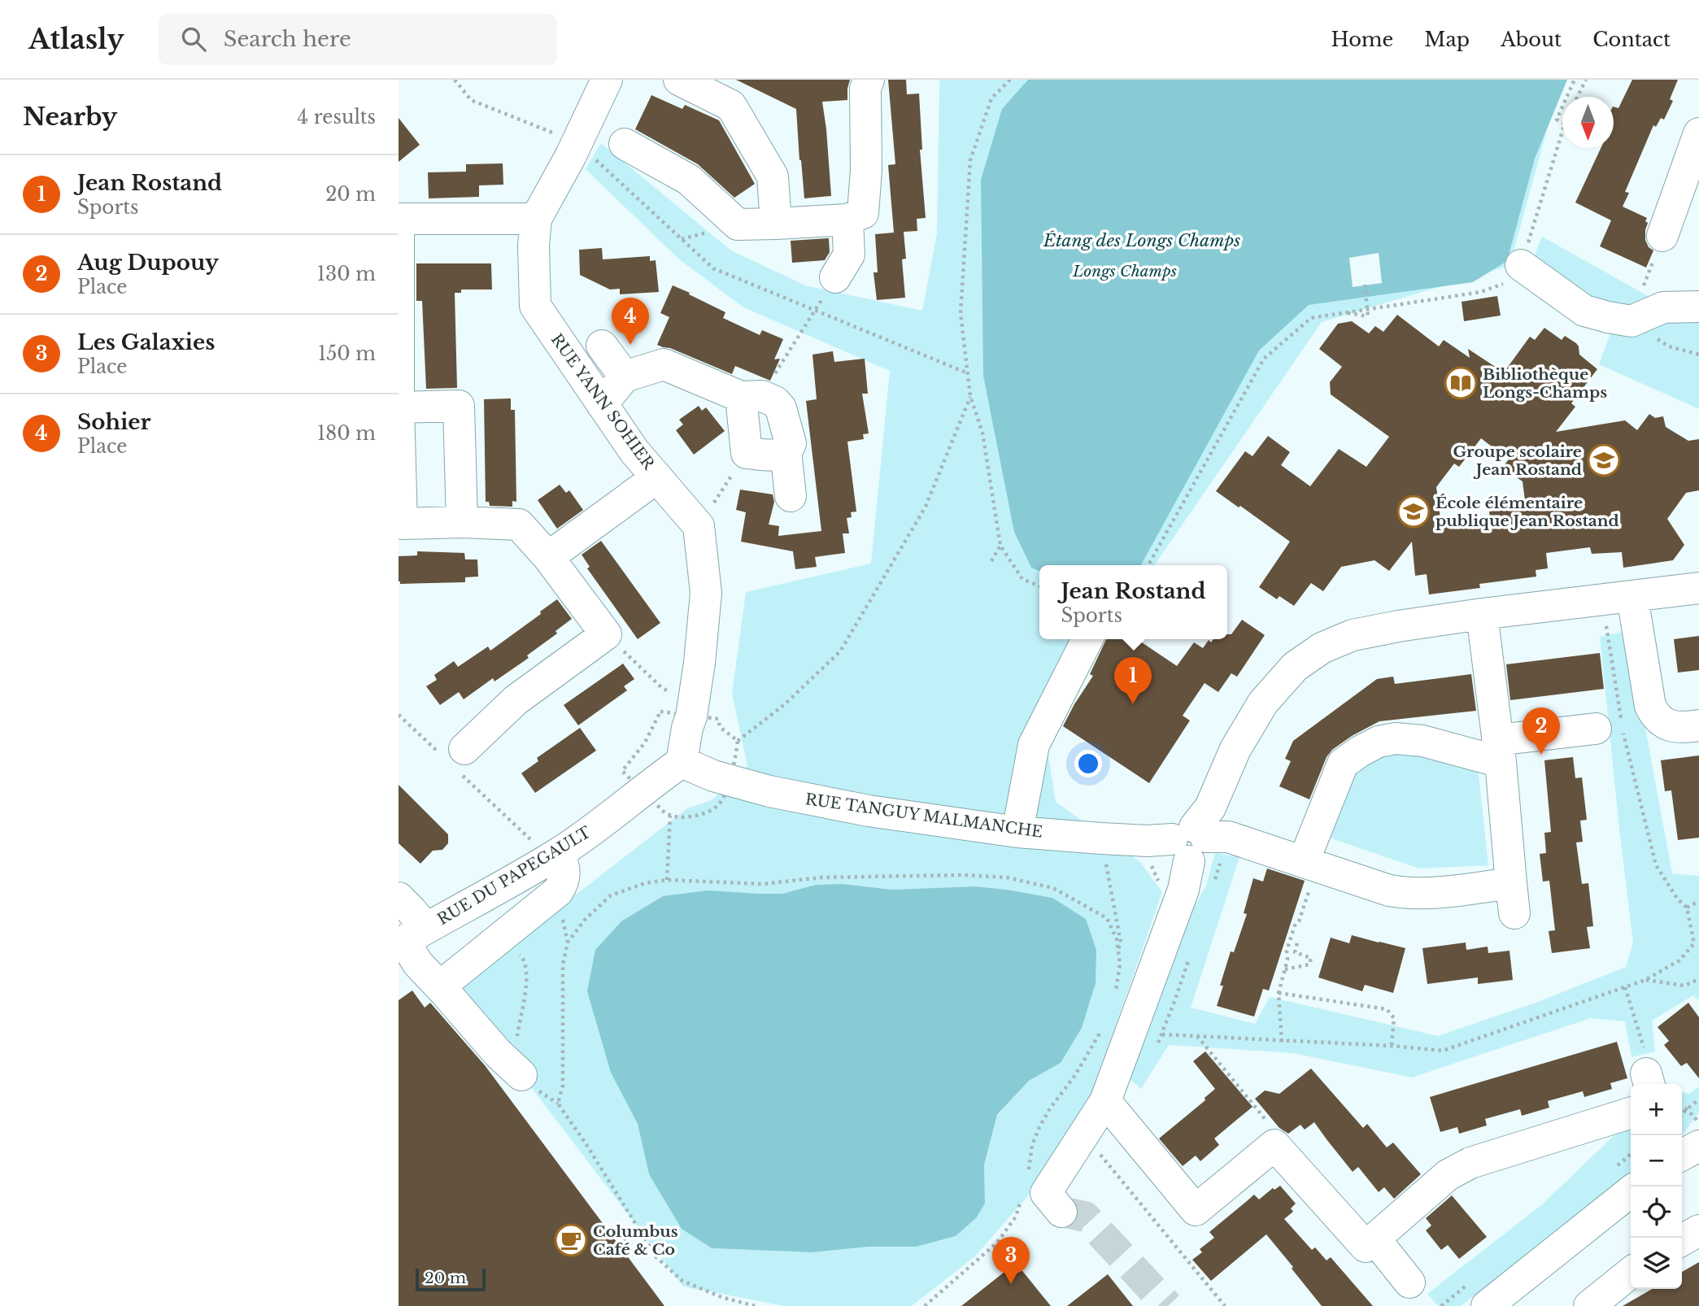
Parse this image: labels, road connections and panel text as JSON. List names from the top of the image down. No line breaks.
{"streets":{"street":["RUE YANN SOHIER","RUE TANGUY MALMANCHE","RUE DU PAPEGAULT"]},"crossings":[["RUE TANGUY MALMANCHE","RUE DU PAPEGAULT"]],"water":["Étang des Longs Champs"],"parks":["Longs Champs"],"places":{"library":["Bibliothèque Longs-Champs"],"school or university":["Groupe scolaire Jean Rostand","École élémentaire publique Jean Rostand"],"cafe":["Columbus Café & Co"]},"scale_bar":"20 m","north":"bottom","page":{"header":"Atlasly","search":"Search here","nav":["Home","Map","About","Contact"],"heading":["Nearby","4 results"],"list":[{"mark":"1","name":"Jean Rostand","note":"Sports","value":"20 m"},{"mark":"2","name":"Aug Dupouy","note":"Place","value":"130 m"},{"mark":"3","name":"Les Galaxies","note":"Place","value":"150 m"},{"mark":"4","name":"Sohier","note":"Place","value":"180 m"}],"pins":["4","1","2","3"],"popup":["Jean Rostand","Sports"],"map_buttons":["+","−"],"scale":"20 m"}}
